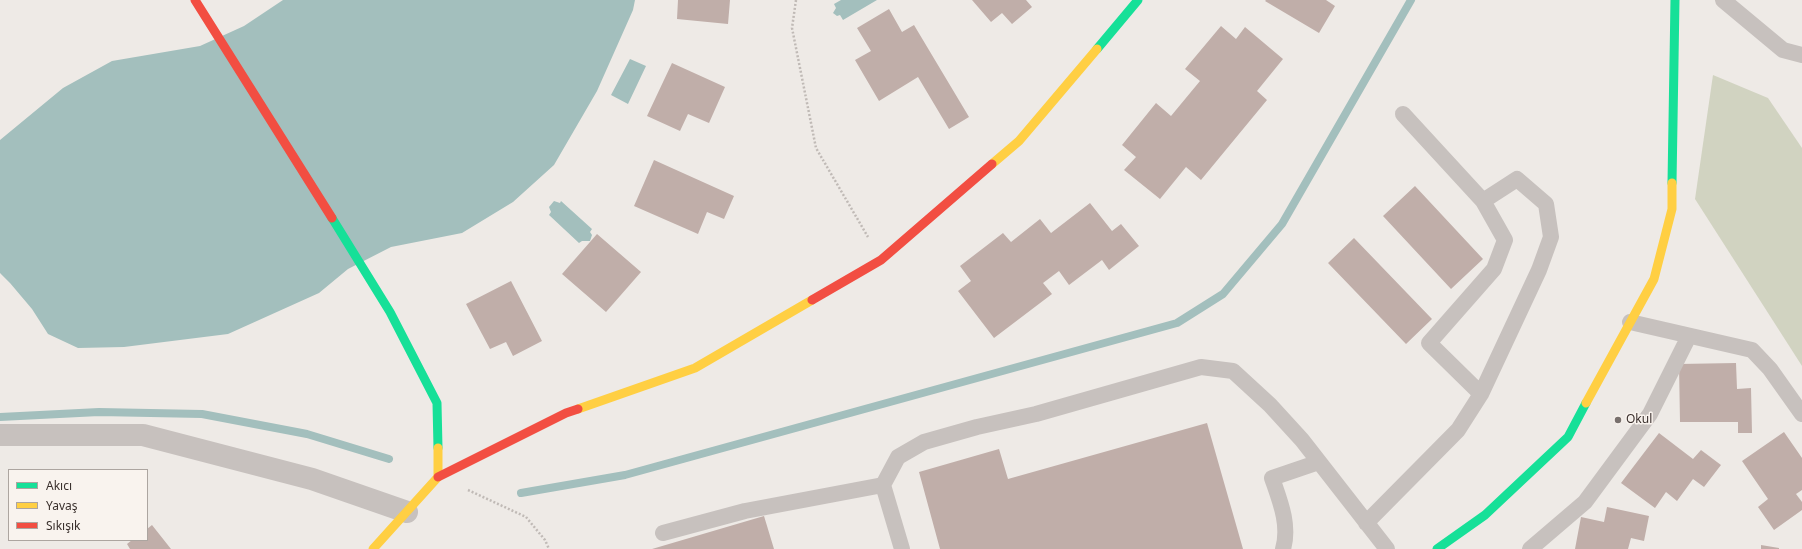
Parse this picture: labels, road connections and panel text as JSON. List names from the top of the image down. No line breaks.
{"places":["Okul"],"legend":["Akıcı","Yavaş","Sıkışık"]}
